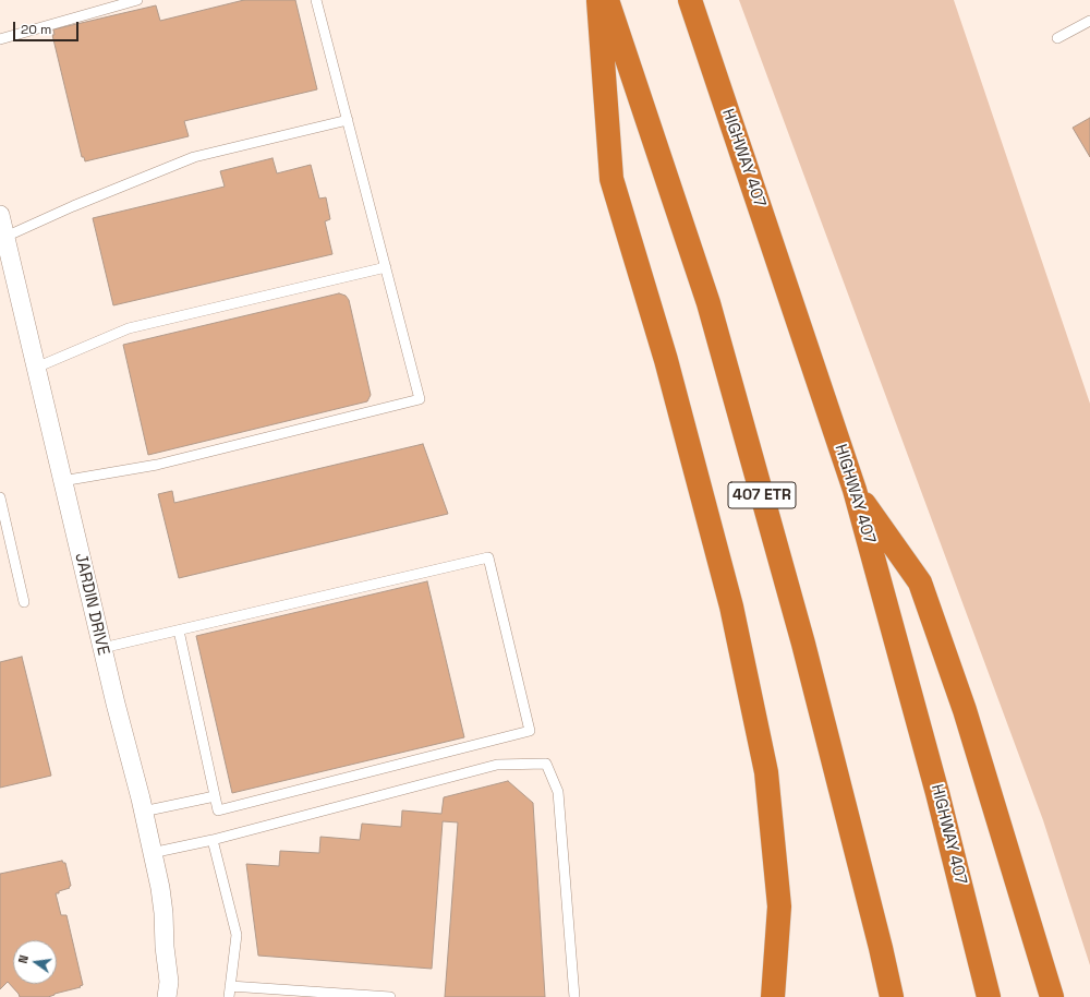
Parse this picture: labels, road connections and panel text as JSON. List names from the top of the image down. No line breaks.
{"streets":{"highway":["HIGHWAY 407","407 ETR"],"street":["JARDIN DRIVE"]},"scale_bar":"20 m","north":"left"}
